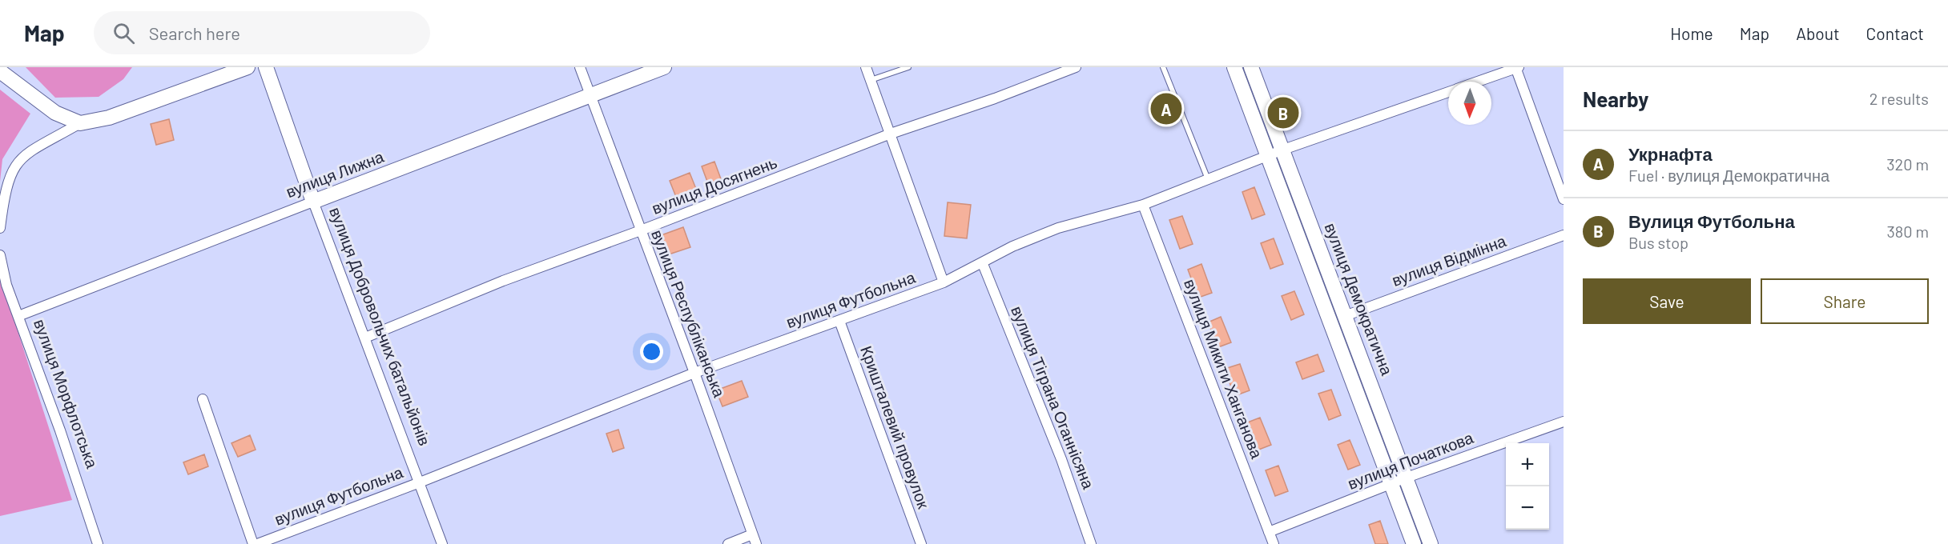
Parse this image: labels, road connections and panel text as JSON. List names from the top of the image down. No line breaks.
{"streets":{"street":["вулиця Лижна","вулиця Досягнень","вулиця Відмінна","вулиця Демократична","вулиця Футбольна","вулиця Республіканська","вулиця Добровольчих батальйонів","вулиця Микити Ханганова","вулиця Морфлотська","вулиця Тіграна Оганнісяна","Кришталевий провулок","вулиця Початкова"]},"crossings":[["вулиця Лижна","вулиця Республіканська"],["вулиця Лижна","вулиця Добровольчих батальйонів"],["вулиця Лижна","вулиця Морфлотська"],["вулиця Досягнень","вулиця Республіканська"],["вулиця Досягнень","вулиця Добровольчих батальйонів"],["вулиця Відмінна","вулиця Демократична"],["вулиця Демократична","вулиця Футбольна"],["вулиця Демократична","вулиця Початкова"],["вулиця Футбольна","вулиця Республіканська"],["вулиця Футбольна","вулиця Добровольчих батальйонів"],["вулиця Футбольна","вулиця Микити Ханганова"],["вулиця Футбольна","вулиця Тіграна Оганнісяна"],["вулиця Футбольна","Кришталевий провулок"],["вулиця Микити Ханганова","вулиця Початкова"]],"north":"bottom","page":{"header":"Map","search":"Search here","nav":["Home","Map","About","Contact"],"heading":["Nearby","2 results"],"pins":["A","B"],"list":[{"mark":"A","name":"Укрнафта","note":"Fuel · вулиця Демократична","value":"320 m"},{"mark":"B","name":"Вулиця Футбольна","note":"Bus stop","value":"380 m"}],"buttons":["Save","Share"],"map_buttons":["+","−"]}}
